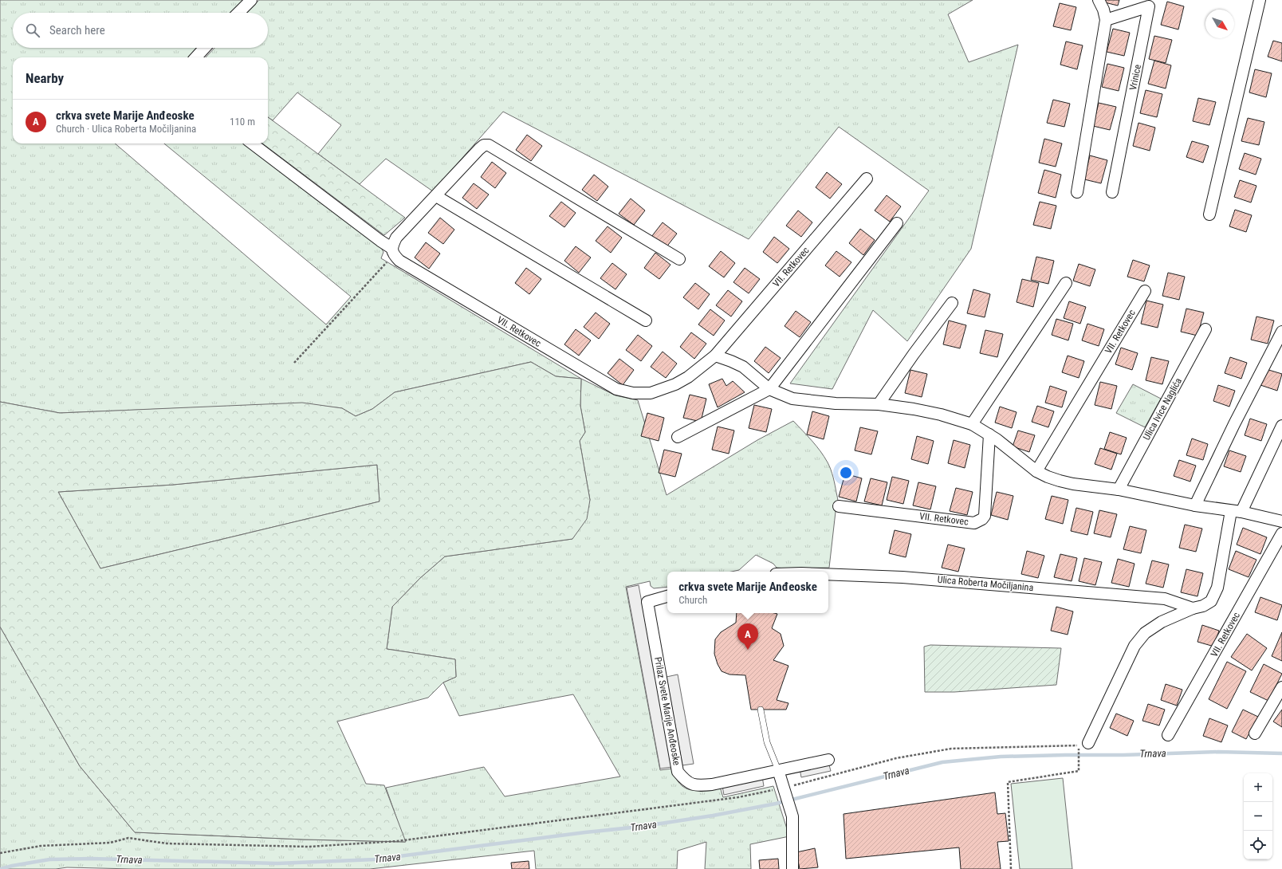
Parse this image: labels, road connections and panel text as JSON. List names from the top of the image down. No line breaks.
{"streets":{"street":["Vrinice","VII. Retkovec","Ulica Ivice Naglića","Ulica Roberta Močiljanina","Prilaz Svete Marije Anđeoske"]},"water":["Trnava"],"north":"bottom right","page":{"search":"Search here","heading":"Nearby","list":[{"mark":"A","name":"crkva svete Marije Anđeoske","note":"Church · Ulica Roberta Močiljanina","value":"110 m"}],"popup":["crkva svete Marije Anđeoske","Church"],"pins":"A","map_buttons":["+","−"]}}
